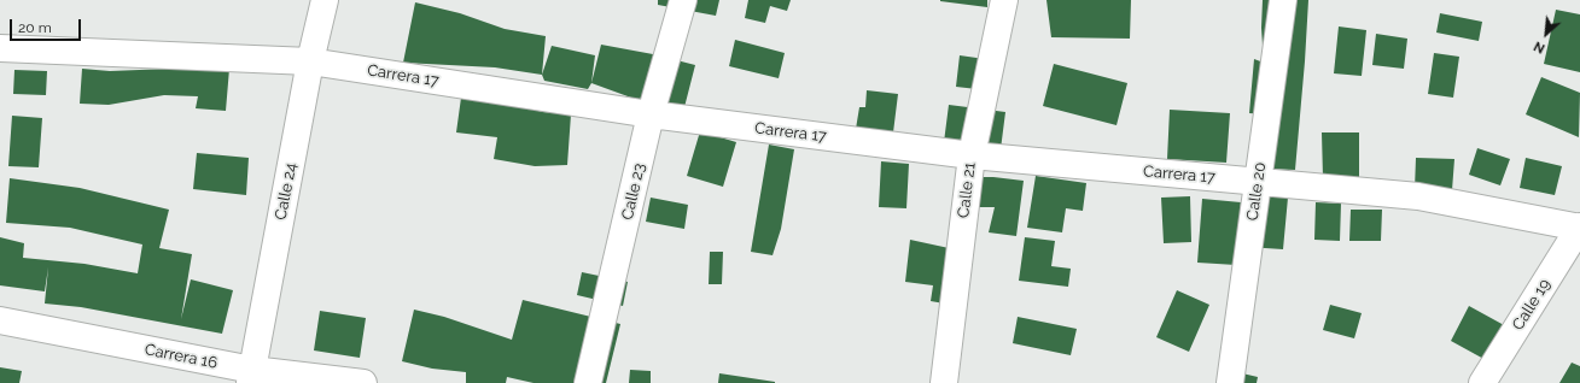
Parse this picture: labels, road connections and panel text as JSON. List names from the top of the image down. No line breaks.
{"streets":{"street":["Carrera 17","Calle 21","Calle 24","Calle 23","Calle 20","Calle 19","Carrera 16"]},"crossings":[["Carrera 17","Calle 21"],["Carrera 17","Calle 24"],["Carrera 17","Calle 23"],["Carrera 17","Calle 20"],["Carrera 17","Calle 19"],["Calle 24","Carrera 16"]],"scale_bar":"20 m","north":"bottom left"}
